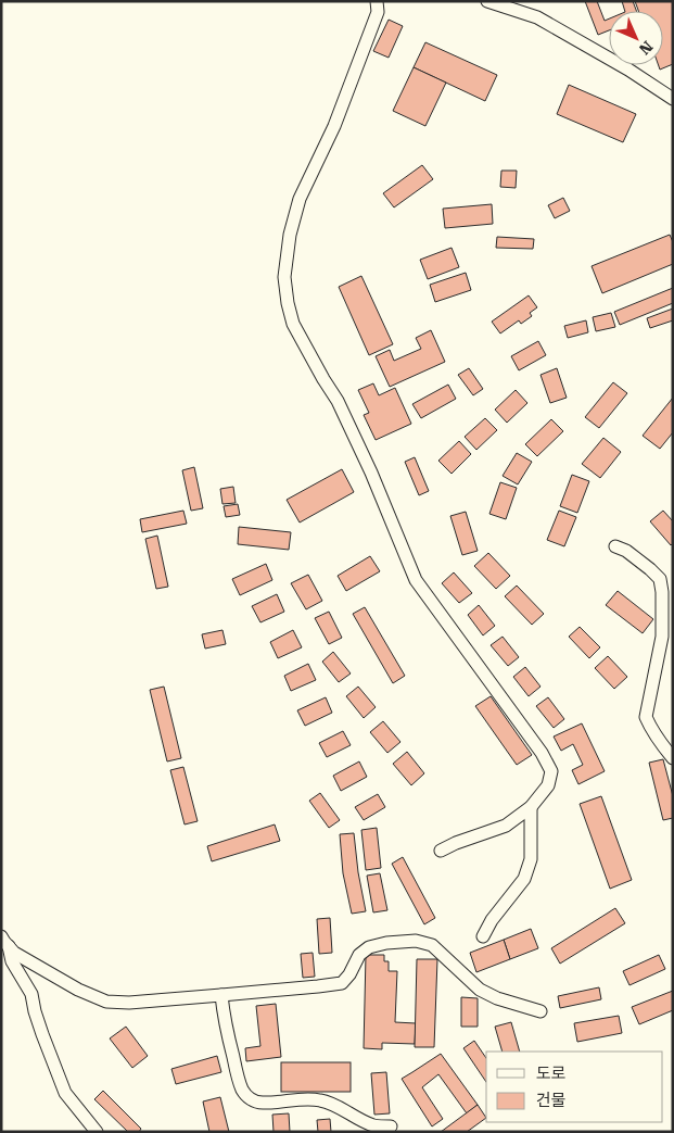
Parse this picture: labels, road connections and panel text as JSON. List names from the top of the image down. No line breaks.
{"legend":["도로","건물"],"north":"bottom right"}
